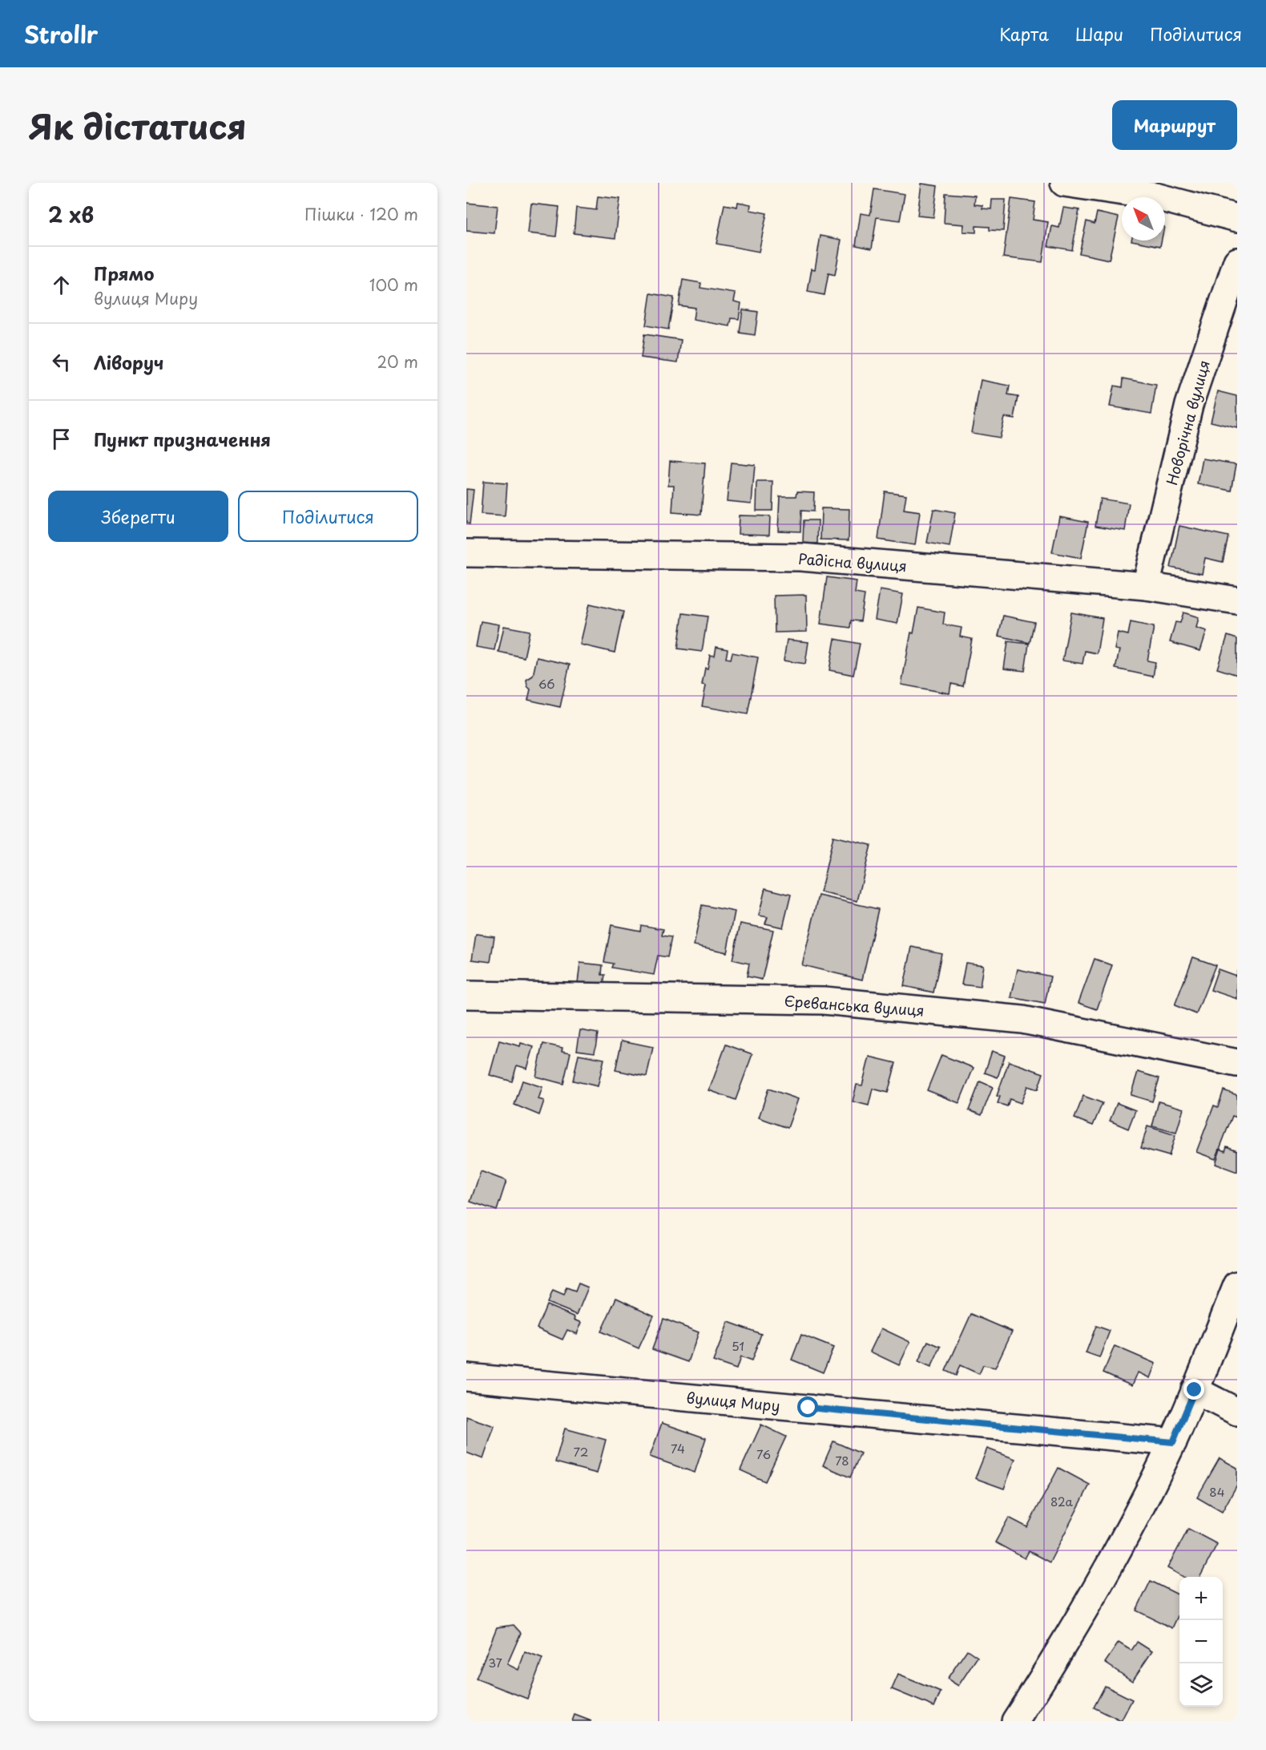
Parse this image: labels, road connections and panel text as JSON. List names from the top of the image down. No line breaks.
{"streets":{"street":["Новорічна вулиця","Радісна вулиця","Єреванська вулиця","вулиця Миру"]},"crossings":[["Новорічна вулиця","Радісна вулиця"]],"house_numbers":["66","51","74","72","76","78","84","82а","37"],"north":"top left","page":{"header":"Strollr","nav":["Карта","Шари","Поділитися"],"title":"Як дістатися","buttons":["Маршрут",["Зберегти","Поділитися"]],"heading":["2 хв","Пішки · 120 m"],"list":[["Прямо","вулиця Миру","100 m"],["Ліворуч","20 m"],"Пункт призначення"],"map_buttons":["+","−"]}}
